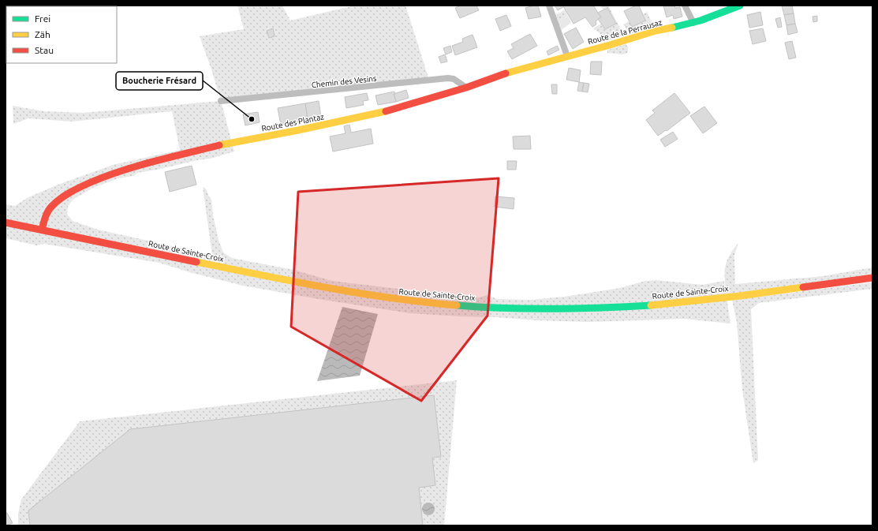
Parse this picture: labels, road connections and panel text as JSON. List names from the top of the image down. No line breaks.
{"streets":{"main road":["Route de la Perrausaz","Route des Plantaz","Route de Sainte-Croix"],"street":["Chemin des Vesins"]},"crossings":[["Route de la Perrausaz","Route des Plantaz"],["Chemin des Vesins","Route des Plantaz"],["Route des Plantaz","Route de Sainte-Croix"]],"places":["Boucherie Frésard"],"legend":["Frei","Zäh","Stau"]}
